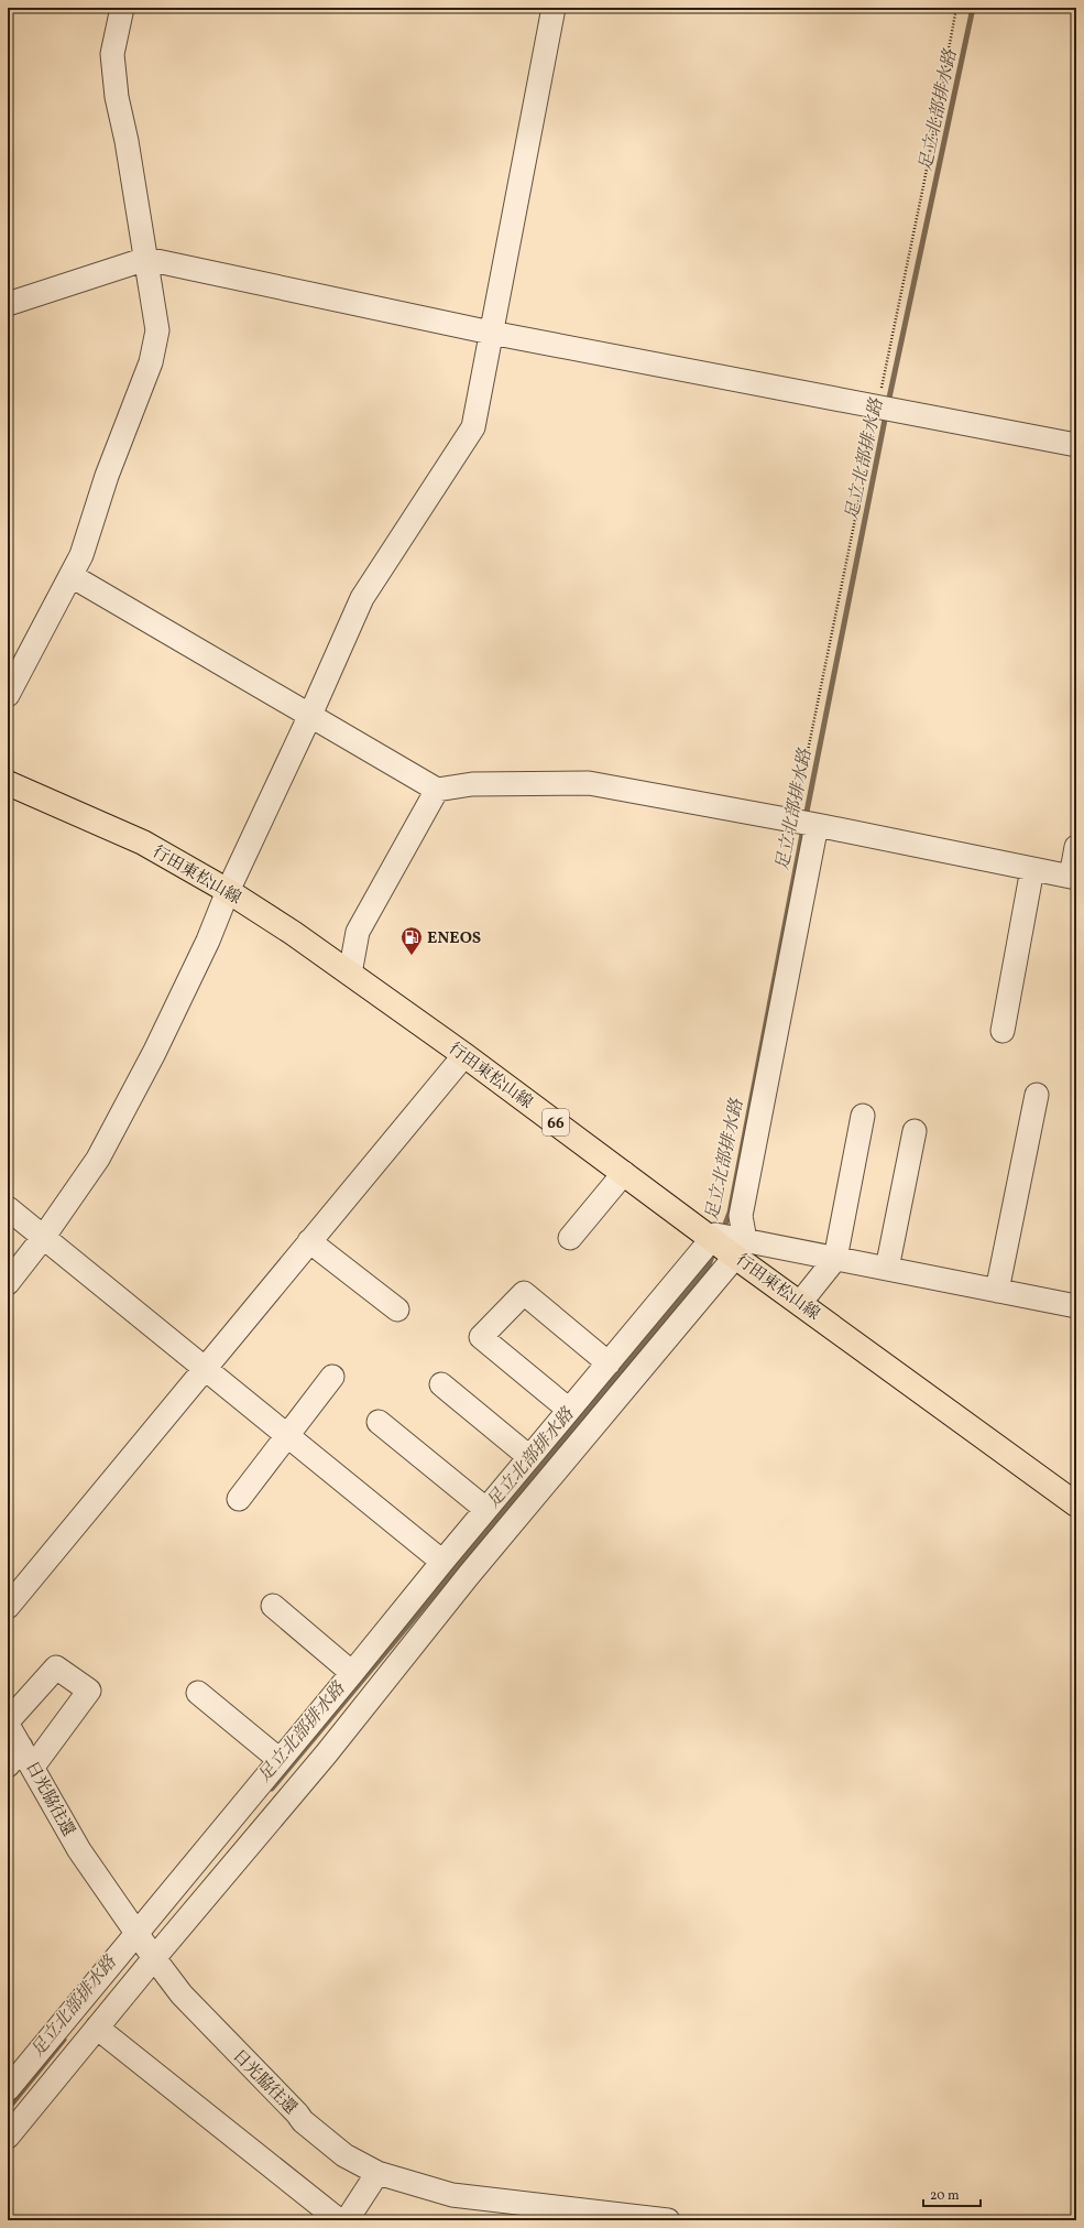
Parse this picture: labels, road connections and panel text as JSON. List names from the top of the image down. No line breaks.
{"streets":{"main road":["行田東松山線","66"],"street":["日光脇往還"]},"water":["足立北部排水路"],"places":{"fuel station":["ENEOS"]},"scale_bar":"20 m"}
